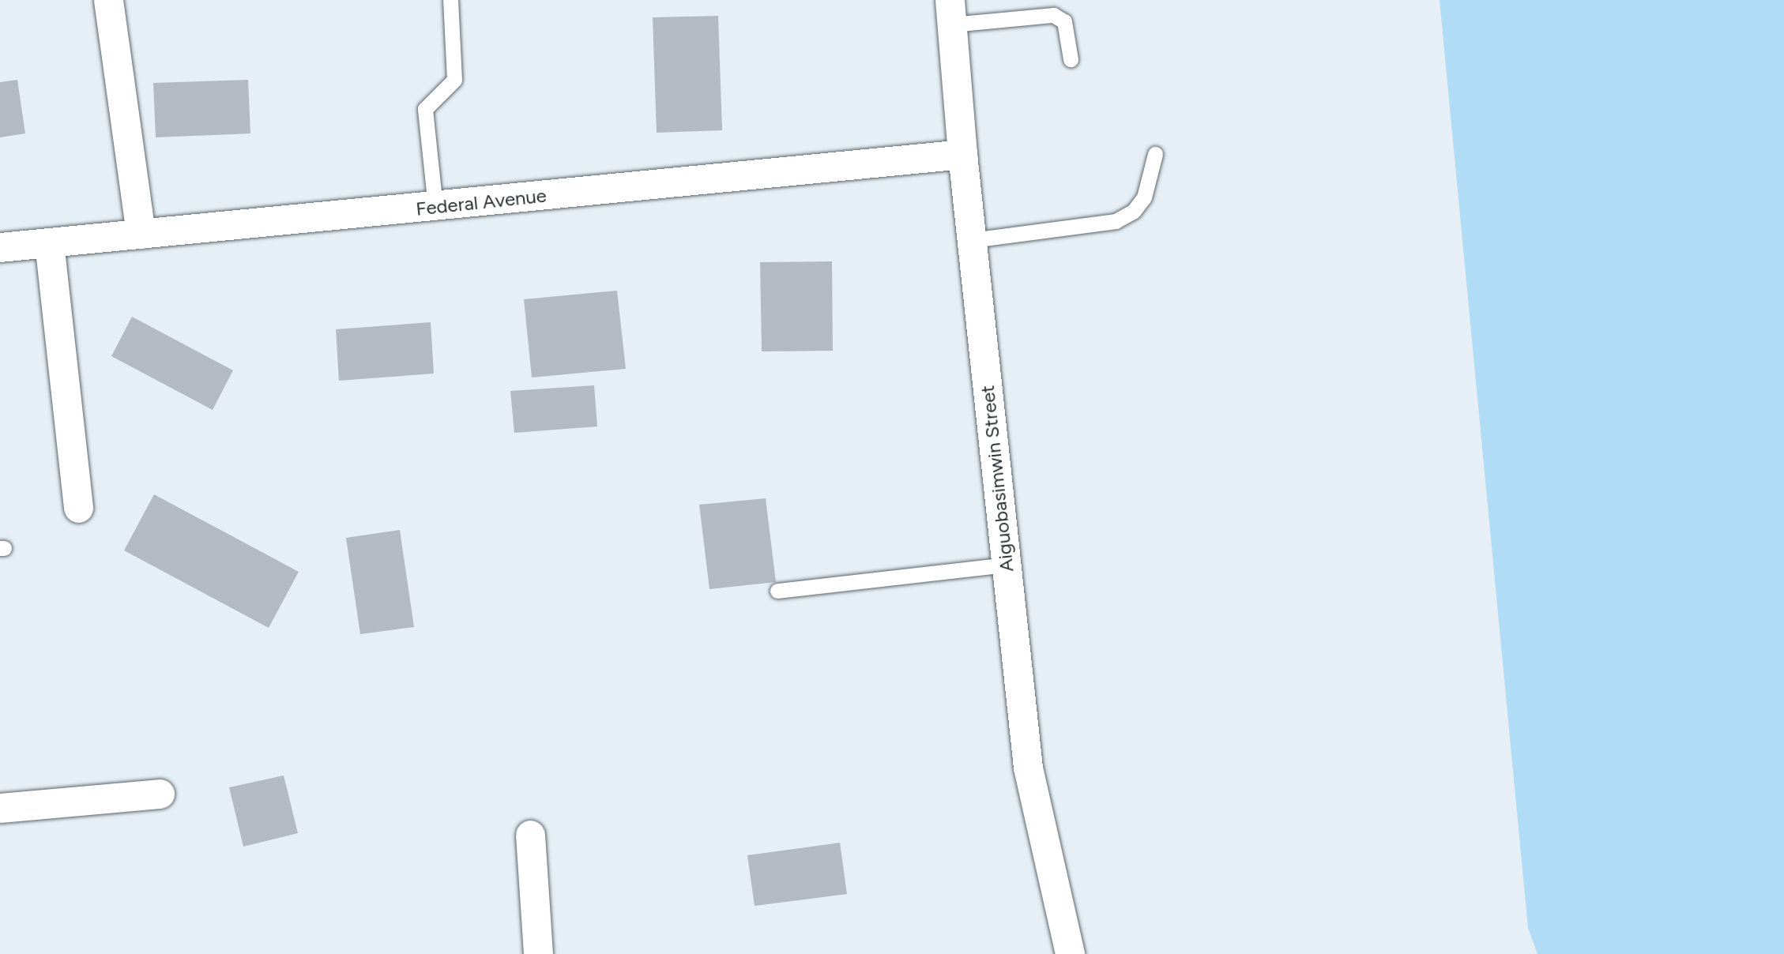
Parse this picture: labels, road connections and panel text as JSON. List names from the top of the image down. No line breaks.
{"streets":{"street":["Federal Avenue","Aiguobasimwin Street"]},"crossings":[["Federal Avenue","Aiguobasimwin Street"]]}
